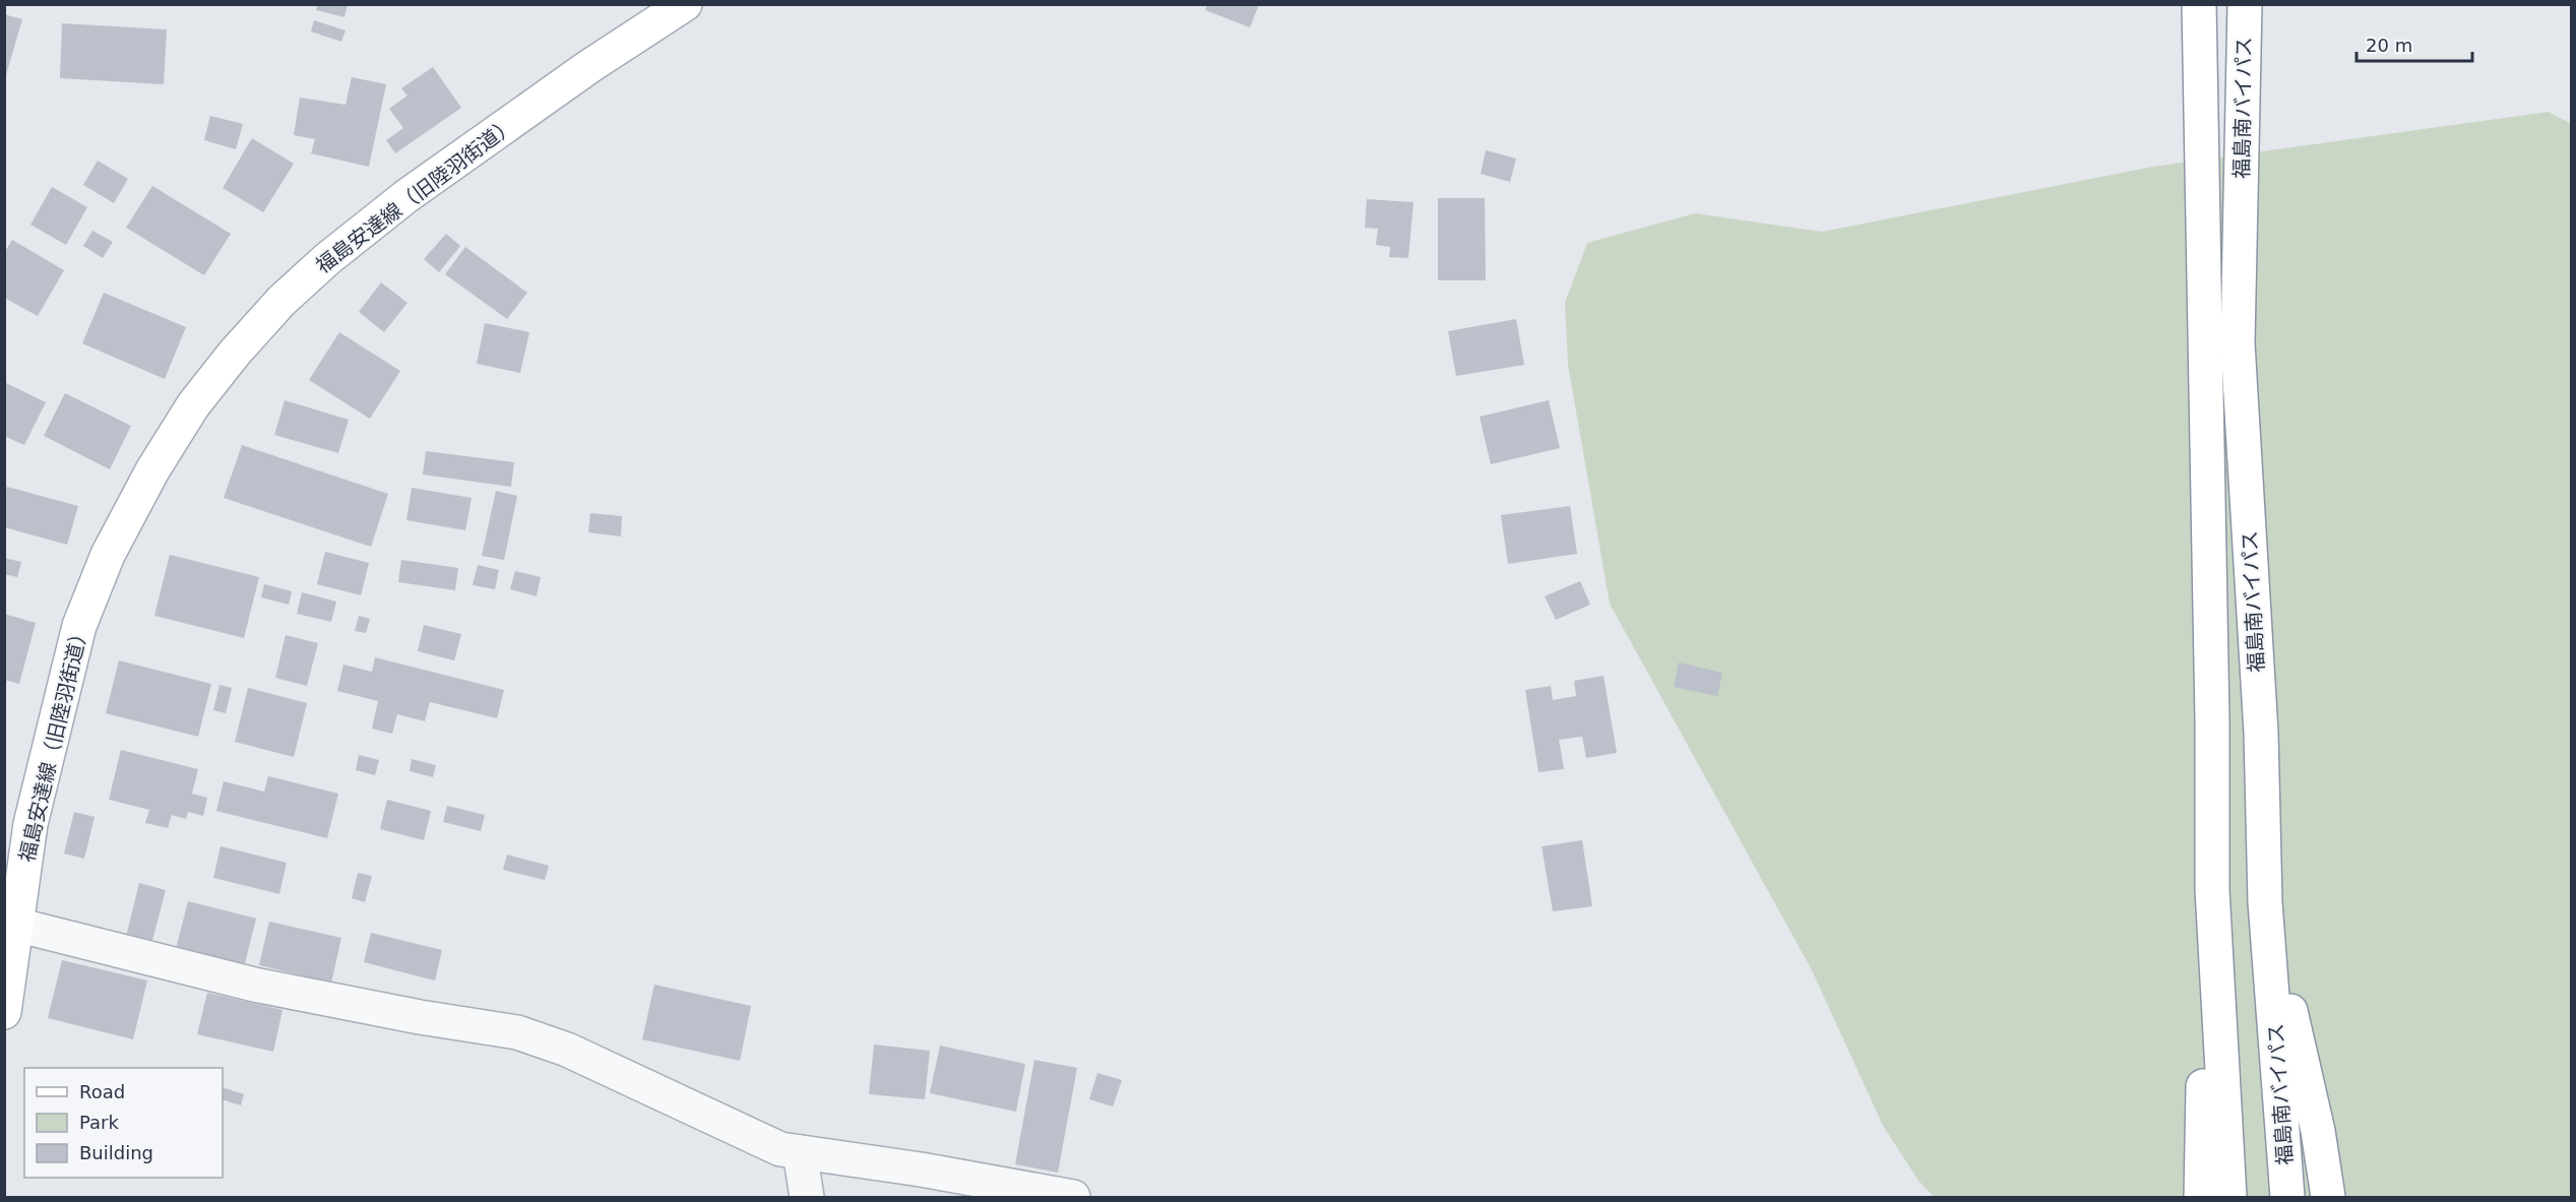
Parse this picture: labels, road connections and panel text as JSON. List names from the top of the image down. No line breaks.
{"streets":{"main road":["福島南バイパス","福島安達線（旧陸羽街道）"]},"legend":["Road","Park","Building"],"scale_bar":"20 m"}
